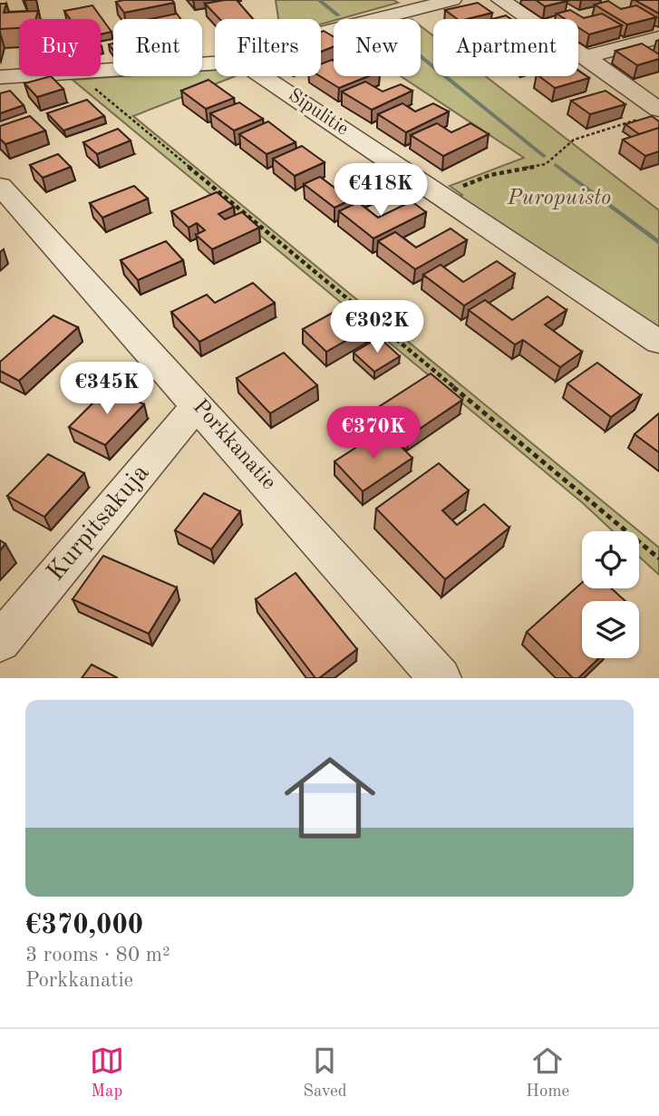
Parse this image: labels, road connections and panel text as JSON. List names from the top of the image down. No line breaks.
{"streets":{"street":["Sipulitie","Porkkanatie","Kurpitsakuja"]},"crossings":[["Porkkanatie","Kurpitsakuja"]],"parks":["Puropuisto"],"page":{"chip":["Buy","Rent","Filters","New","Apartment"],"price":["€418K","€302K","€345K","€370K"],"list":[{"name":"€370,000","note":"3 rooms · 80 m² · Porkkanatie"}],"tabs":["Map","Saved","Home"]}}
